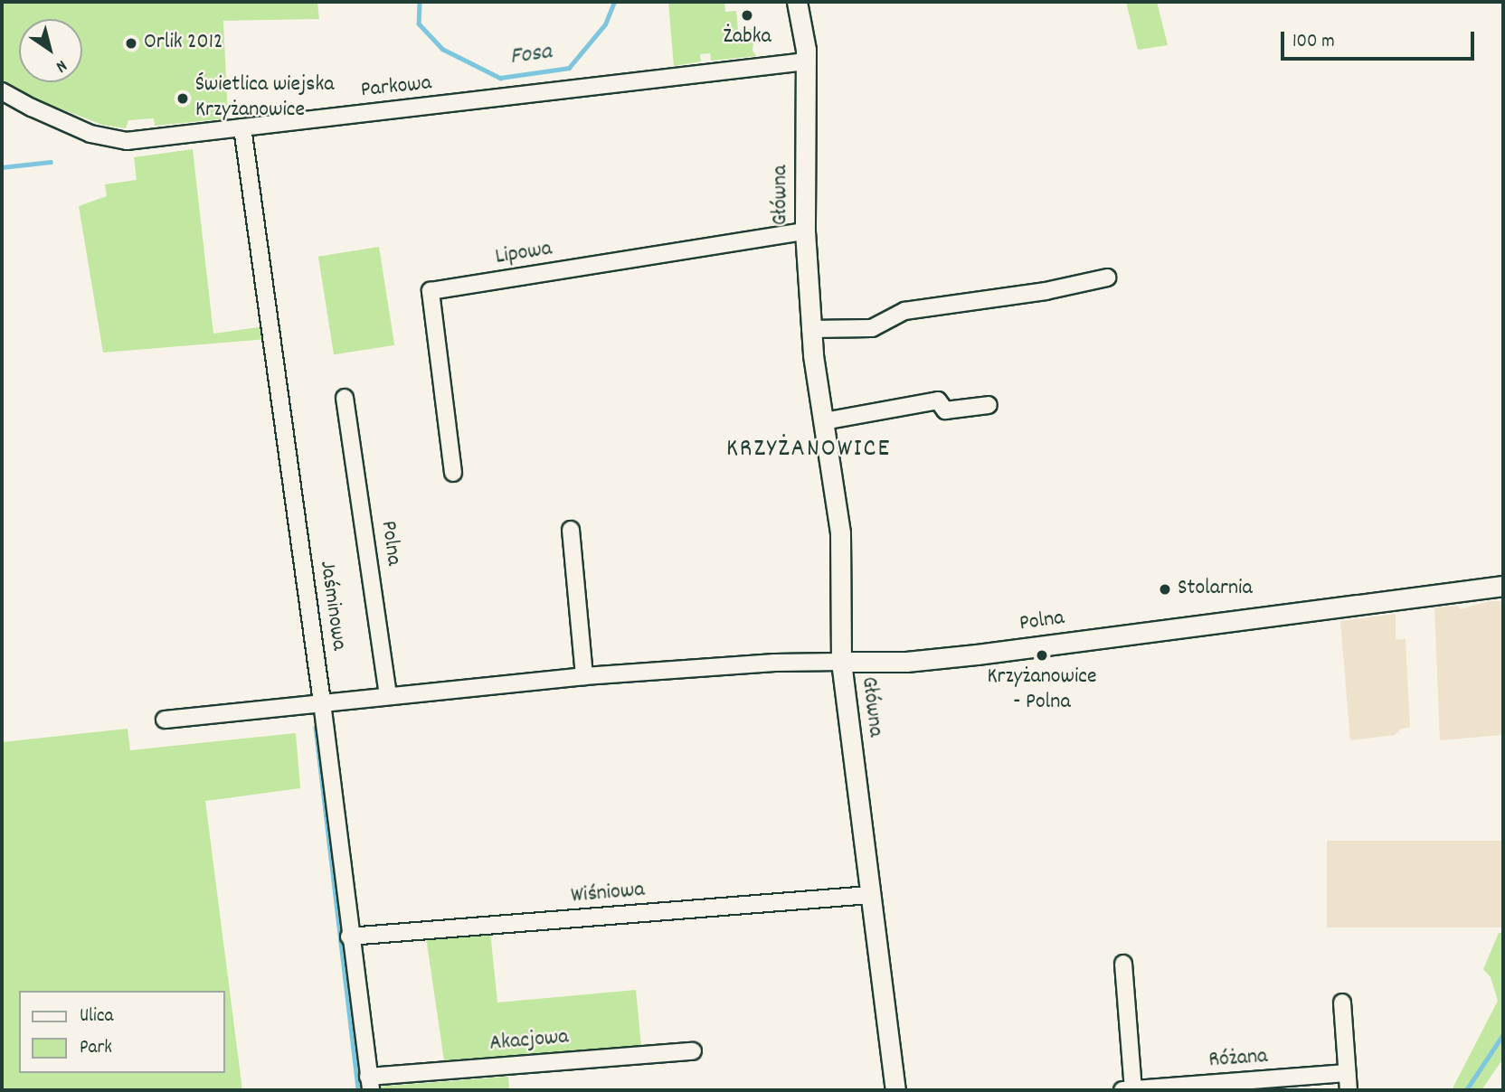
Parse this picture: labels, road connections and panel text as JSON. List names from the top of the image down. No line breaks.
{"streets":{"street":["Parkowa","Główna","Lipowa","Polna","Jaśminowa","Wiśniowa","Akacjowa","Różana"]},"crossings":[["Parkowa","Główna"],["Parkowa","Jaśminowa"],["Główna","Lipowa"],["Główna","Polna"],["Główna","Wiśniowa"],["Polna","Jaśminowa"],["Jaśminowa","Wiśniowa"],["Jaśminowa","Akacjowa"]],"districts":["KRZYŻANOWICE"],"water":["Fosa"],"places":["Żabka","Orlik 2012","Świetlica wiejska Krzyżanowice","Stolarnia","Krzyżanowice - Polna"],"legend":["Ulica","Park"],"scale_bar":"100 m","north":"bottom right"}
